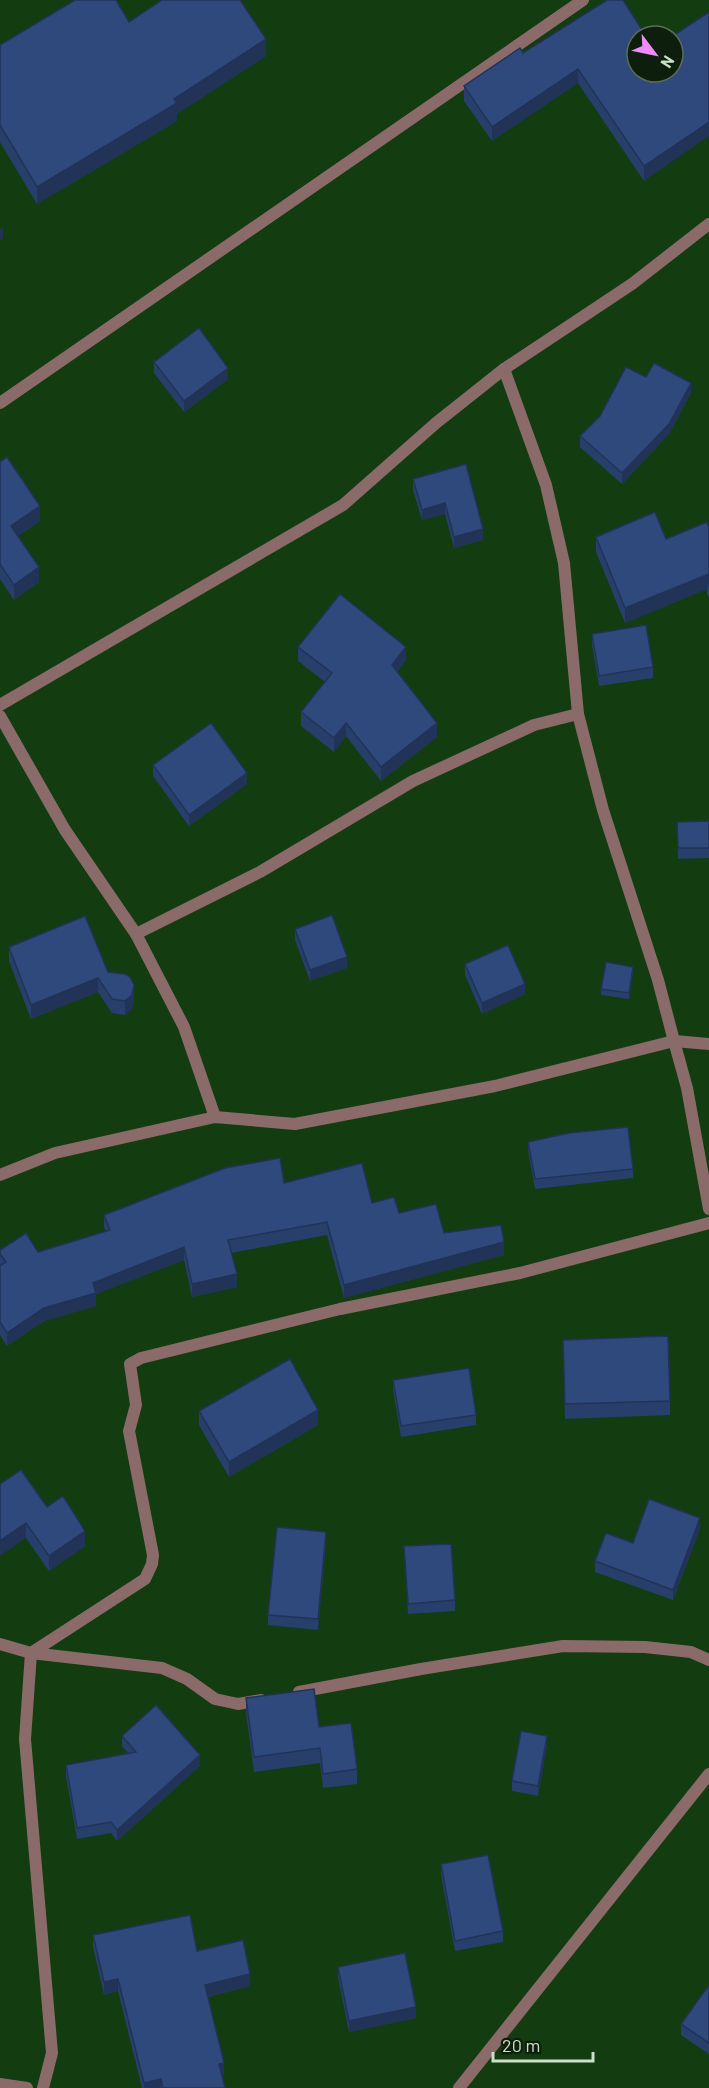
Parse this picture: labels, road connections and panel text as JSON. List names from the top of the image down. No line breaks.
{"scale_bar":"20 m","north":"bottom right"}
